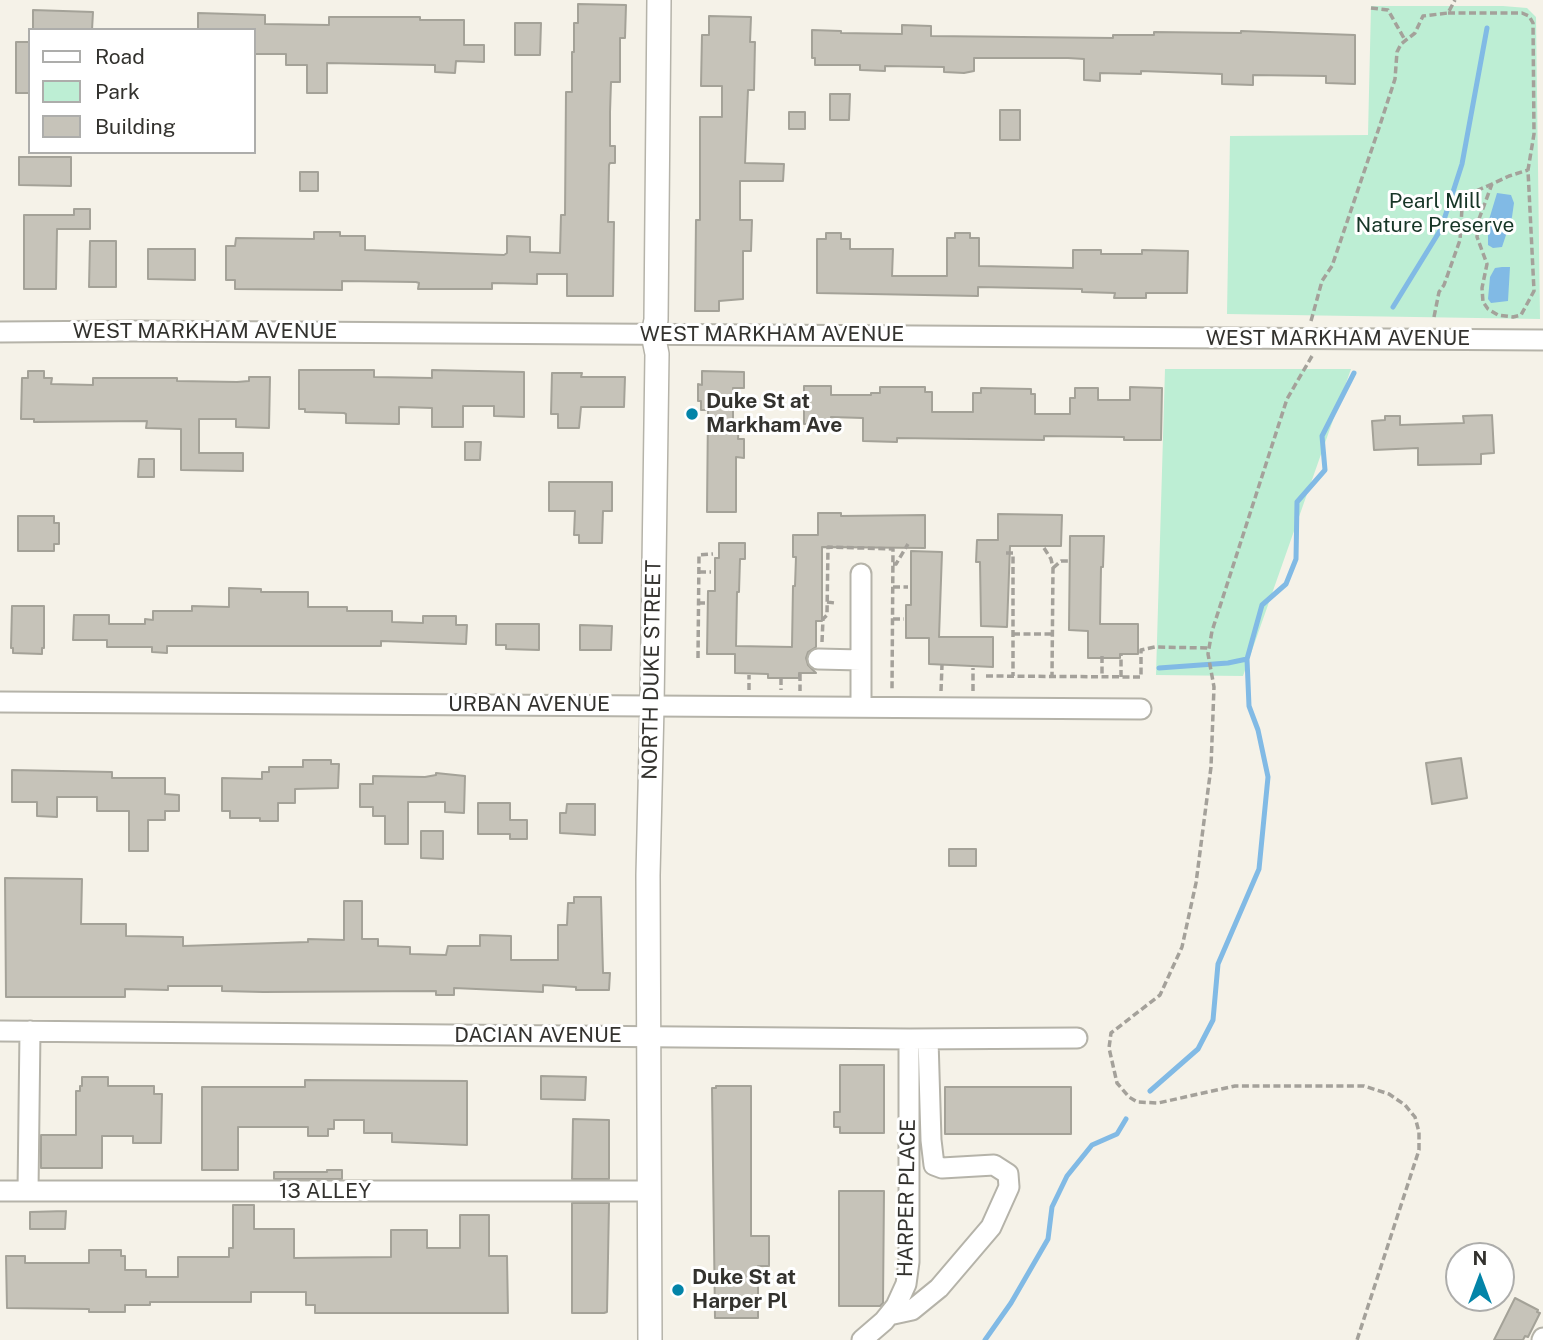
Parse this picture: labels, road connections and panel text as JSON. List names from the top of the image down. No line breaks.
{"streets":{"main road":["NORTH DUKE STREET"],"street":["WEST MARKHAM AVENUE","URBAN AVENUE","DACIAN AVENUE","13 ALLEY","HARPER PLACE"]},"crossings":[["WEST MARKHAM AVENUE","NORTH DUKE STREET"],["NORTH DUKE STREET","URBAN AVENUE"],["NORTH DUKE STREET","DACIAN AVENUE"],["NORTH DUKE STREET","13 ALLEY"],["DACIAN AVENUE","HARPER PLACE"]],"parks":["Pearl Mill Nature Preserve"],"places":["Duke St at Markham Ave","Duke St at Harper Pl"],"legend":["Road","Park","Building"],"north":"top"}
